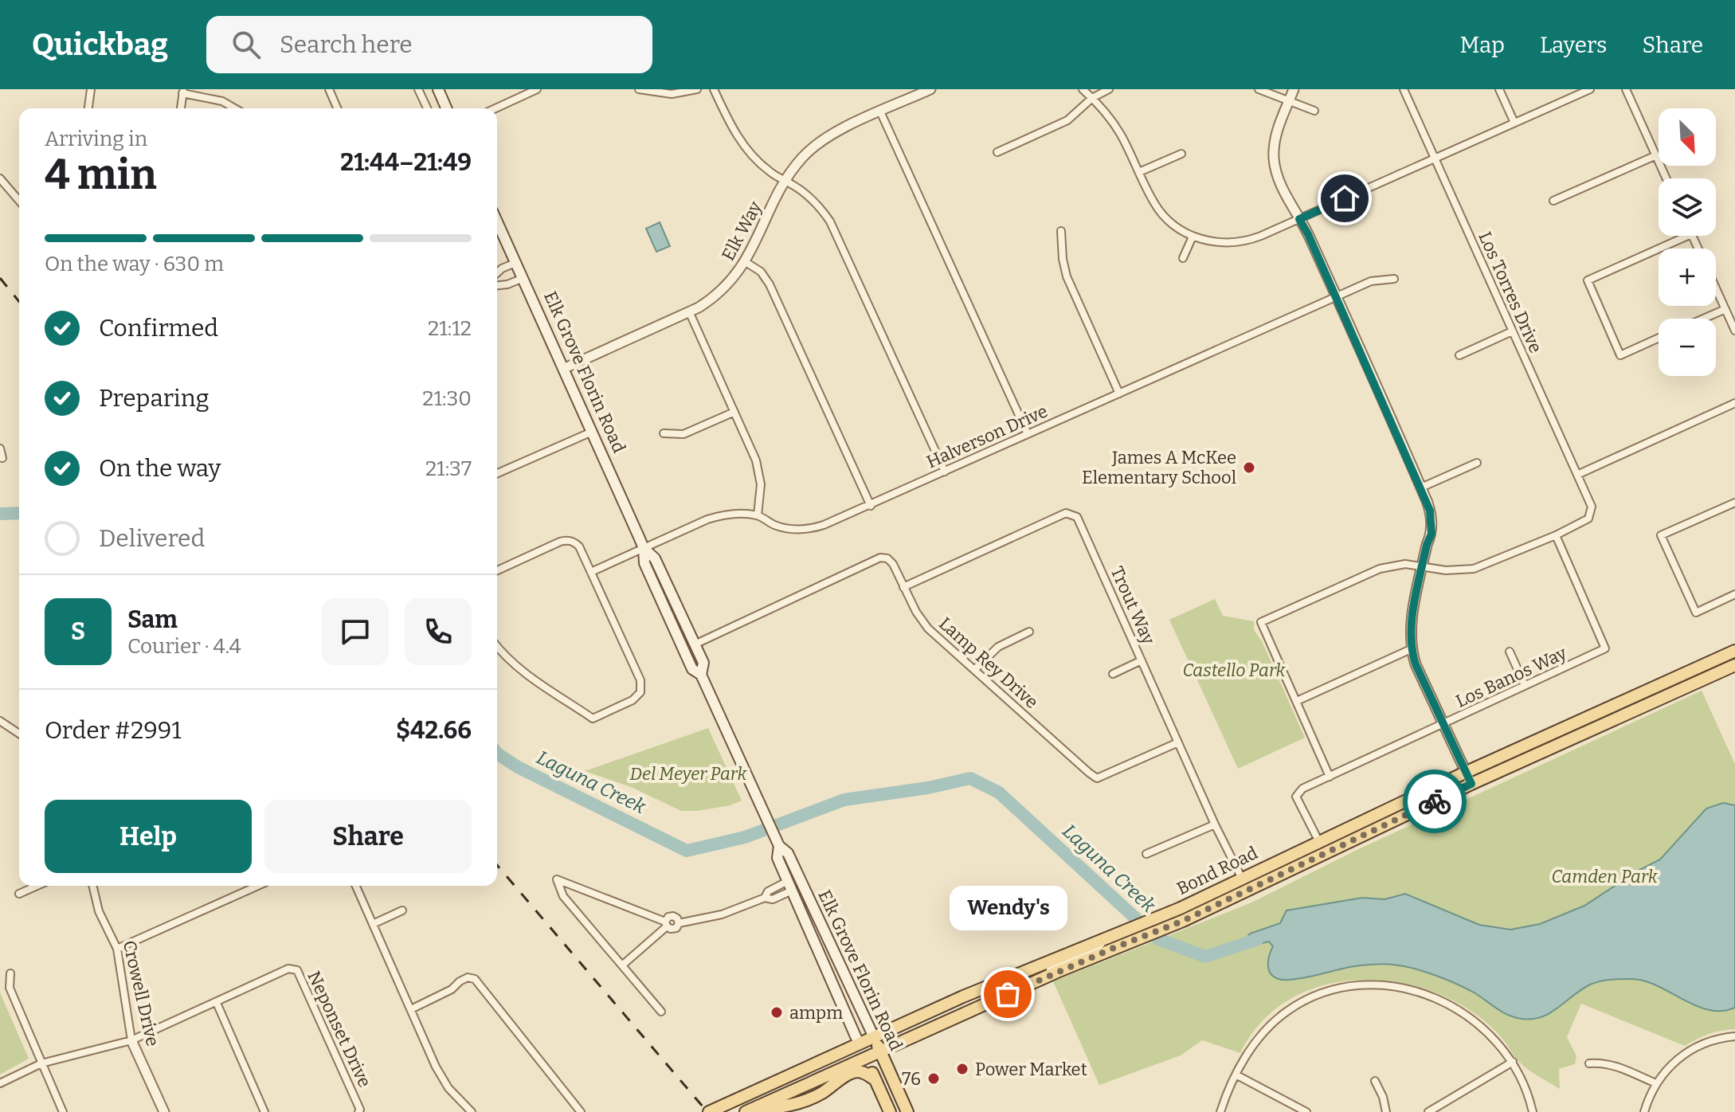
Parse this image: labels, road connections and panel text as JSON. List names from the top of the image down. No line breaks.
{"streets":{"main road":["Elk Grove Florin Road","Bond Road"],"street":["Elk Way","Los Torres Drive","Halverson Drive","Trout Way","Lamp Rey Drive","Los Banos Way","Crowell Drive","Neponset Drive"]},"crossings":[["Elk Way","Elk Grove Florin Road"],["Los Torres Drive","Los Banos Way"],["Elk Grove Florin Road","Halverson Drive"],["Elk Grove Florin Road","Lamp Rey Drive"],["Elk Grove Florin Road","Bond Road"],["Trout Way","Lamp Rey Drive"],["Trout Way","Bond Road"],["Los Banos Way","Bond Road"],["Crowell Drive","Neponset Drive"]],"water":["Laguna Creek"],"parks":["Castello Park","Del Meyer Park","Camden Park"],"places":["James A McKee Elementary School","Wendy's","ampm","Power Market","76"],"north":"bottom right","page":{"header":"Quickbag","search":"Search here","nav":["Map","Layers","Share"],"map_buttons":["+","−"],"heading":["4 min","Arriving in","21:44–21:49"],"panel":["Sam","Courier · 4.4","Order #2991","$42.66"],"bar":"On the way · 630 m","list":[["Confirmed","21:12"],["Preparing","21:30"],["On the way","21:37"],"Delivered"],"round":"S","buttons":["Help","Share"],"bubble":"Wendy's"}}
